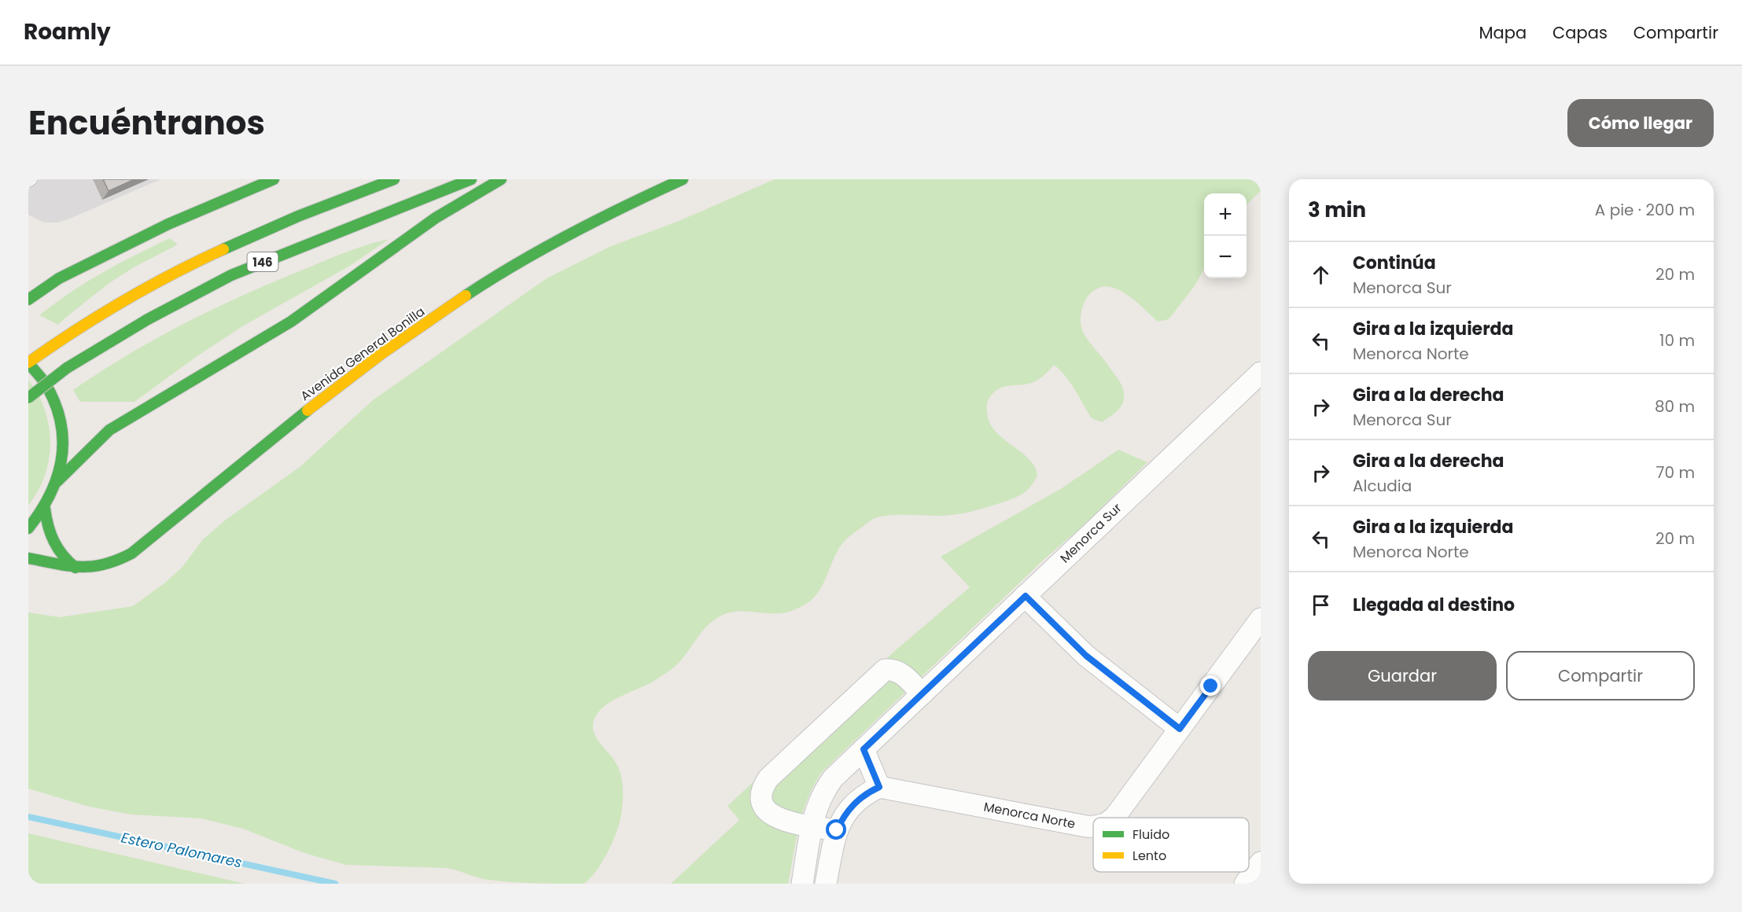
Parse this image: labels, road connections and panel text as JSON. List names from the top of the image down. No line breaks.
{"streets":{"main road":["146","Avenida General Bonilla"],"street":["Menorca Sur","Menorca Norte"]},"water":["Estero Palomares"],"legend":["Fluido","Lento"],"page":{"header":"Roamly","nav":["Mapa","Capas","Compartir"],"title":"Encuéntranos","buttons":["Cómo llegar",["Guardar","Compartir"]],"heading":["3 min","A pie · 200 m"],"map_buttons":["+","−"],"list":[["Continúa","Menorca Sur","20 m"],["Gira a la izquierda","Menorca Norte","10 m"],["Gira a la derecha","Menorca Sur","80 m"],["Gira a la derecha","Alcudia","70 m"],["Gira a la izquierda","Menorca Norte","20 m"],"Llegada al destino"]}}
